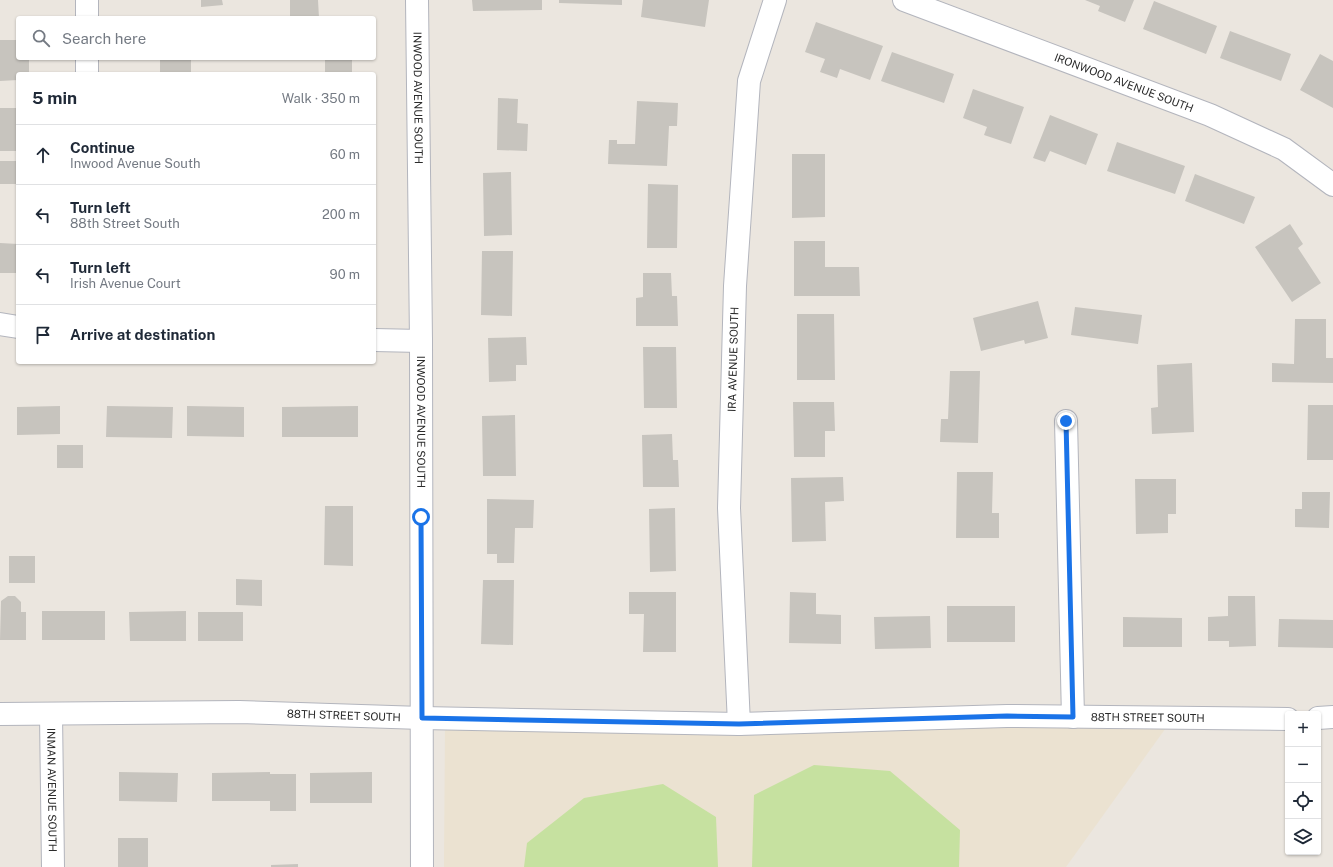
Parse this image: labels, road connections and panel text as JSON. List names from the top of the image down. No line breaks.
{"streets":{"street":["IRONWOOD AVENUE SOUTH","INWOOD AVENUE SOUTH","IRA AVENUE SOUTH","88TH STREET SOUTH","INMAN AVENUE SOUTH"]},"crossings":[["INWOOD AVENUE SOUTH","88TH STREET SOUTH"],["IRA AVENUE SOUTH","88TH STREET SOUTH"],["88TH STREET SOUTH","INMAN AVENUE SOUTH"]],"page":{"search":"Search here","heading":["5 min","Walk · 350 m"],"list":[["Continue","Inwood Avenue South","60 m"],["Turn left","88th Street South","200 m"],["Turn left","Irish Avenue Court","90 m"],"Arrive at destination"],"map_buttons":["+","−"]}}
